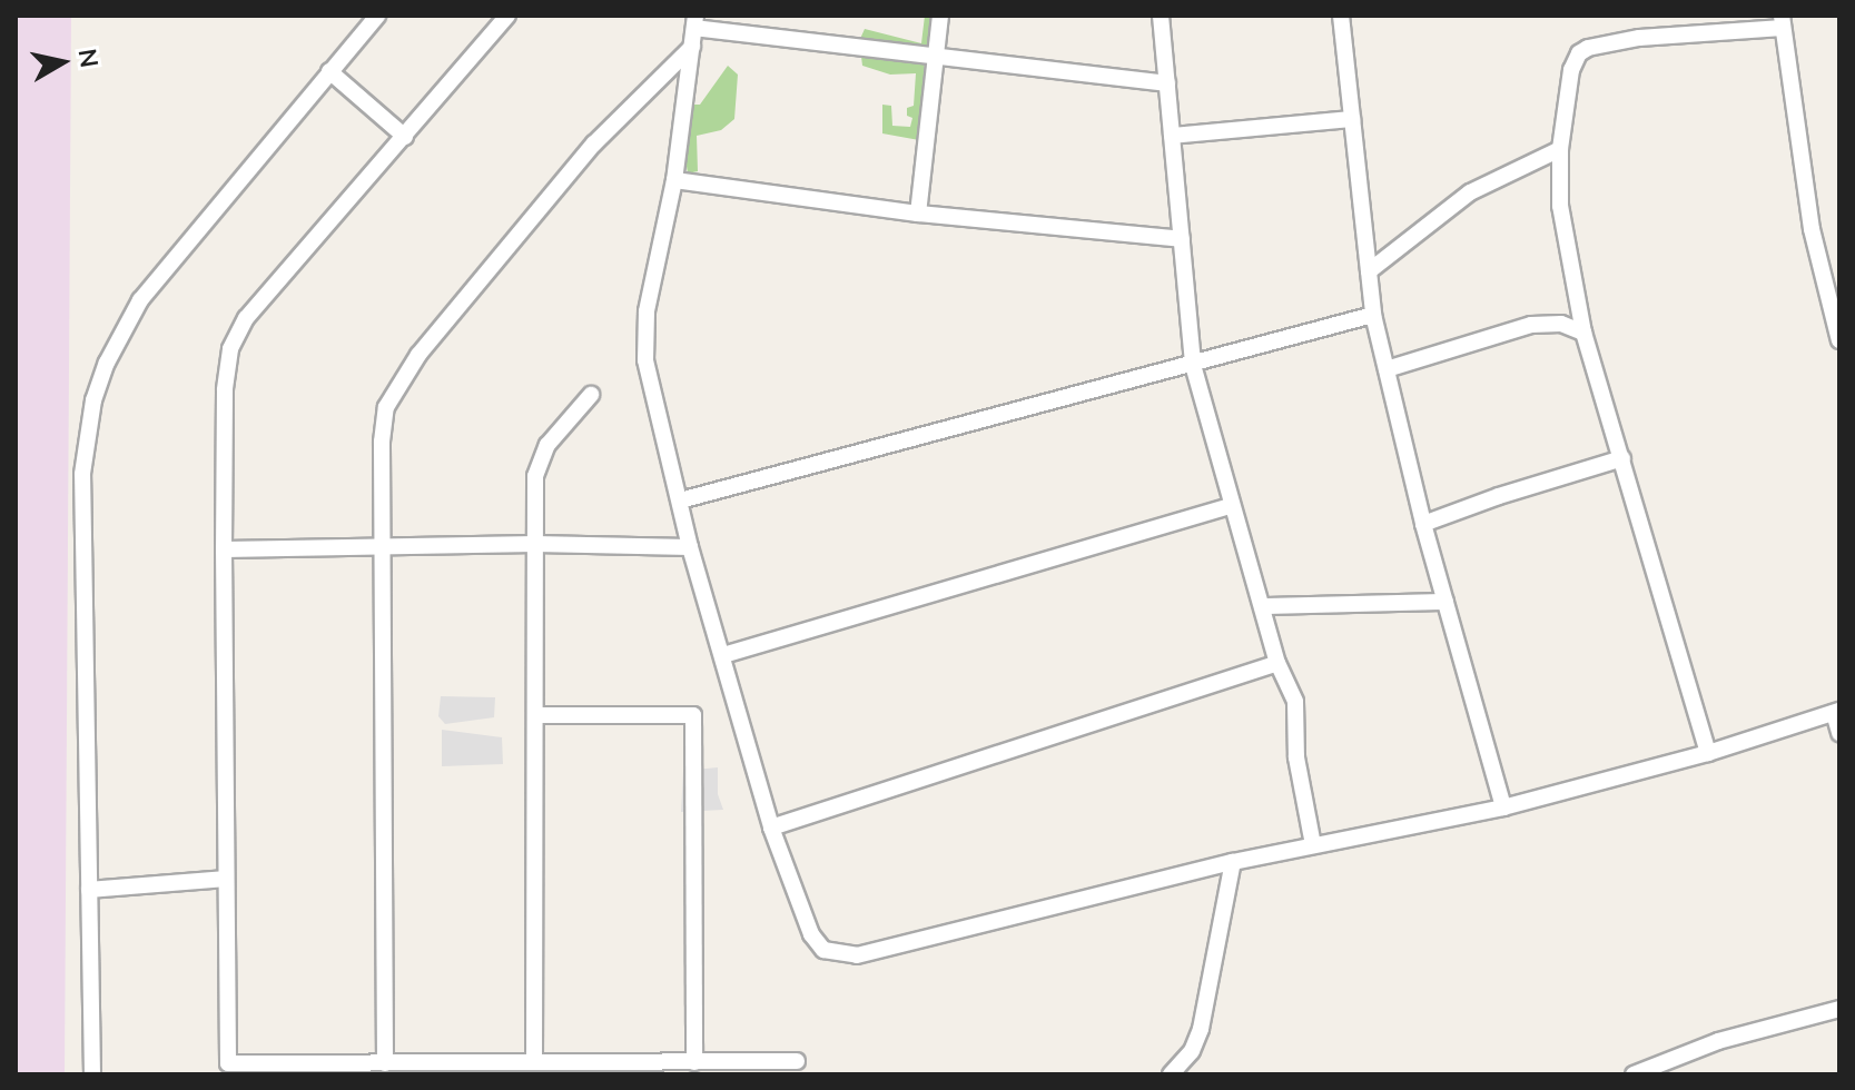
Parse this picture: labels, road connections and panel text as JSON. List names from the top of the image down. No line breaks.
{"north":"right"}
